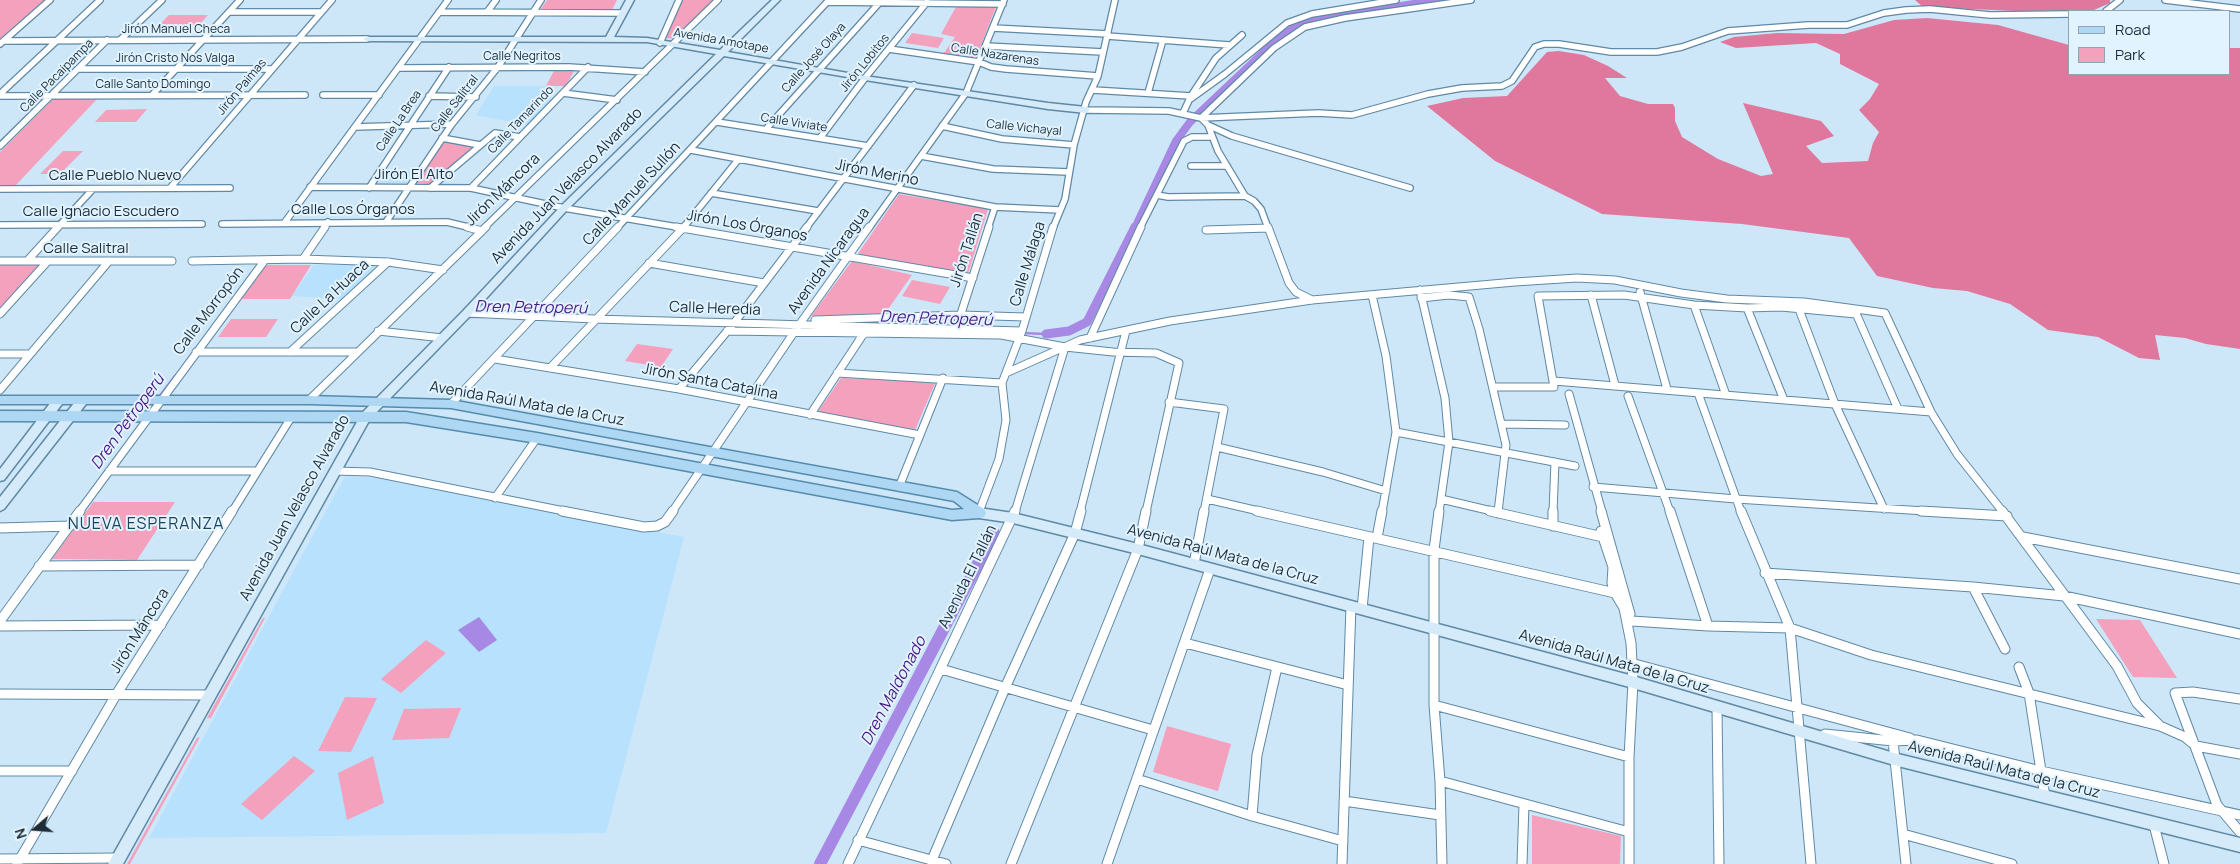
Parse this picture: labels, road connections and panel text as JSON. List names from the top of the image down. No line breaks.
{"streets":{"main road":["Avenida Raúl Mata de la Cruz"],"street":["Jirón Manuel Checa","Avenida Amotape","Calle Nazarenas","Calle Negritos","Calle José Olaya","Jirón Cristo Nos Valga","Jirón Lobitos","Calle Pacaipampa","Calle Santo Domingo","Jirón Paimas","Calle Salitral","Calle Tamarindo","Calle La Brea","Calle Viviate","Calle Vichayal","Jirón Merino","Jirón El Alto","Calle Pueblo Nuevo","Avenida Juan Velasco Alvarado","Jirón Máncora","Calle Manuel Sullón","Calle Los Órganos","Calle Ignacio Escudero","Jirón Los Órganos","Jirón Tallán","Avenida Nicaragua","Calle Málaga","Calle La Huaca","Calle Heredia","Calle Morropón","Jirón Santa Catalina","Avenida El Tallán"]},"crossings":[["Jirón Manuel Checa","Avenida Amotape"],["Jirón Manuel Checa","Calle Pacaipampa"],["Jirón Manuel Checa","Jirón Paimas"],["Avenida Amotape","Calle José Olaya"],["Avenida Amotape","Jirón Lobitos"],["Avenida Amotape","Calle Salitral"],["Avenida Amotape","Avenida Juan Velasco Alvarado"],["Avenida Amotape","Jirón Máncora"],["Avenida Amotape","Calle Manuel Sullón"],["Avenida Amotape","Avenida Nicaragua"],["Avenida Amotape","Calle Málaga"],["Calle Nazarenas","Jirón Lobitos"],["Calle Nazarenas","Avenida Nicaragua"],["Calle Nazarenas","Calle Málaga"],["Calle Negritos","Calle Salitral"],["Calle Negritos","Calle Tamarindo"],["Calle Negritos","Calle La Brea"],["Calle Negritos","Jirón Máncora"],["Calle José Olaya","Calle Viviate"],["Jirón Cristo Nos Valga","Calle Pacaipampa"],["Jirón Cristo Nos Valga","Jirón Paimas"],["Jirón Lobitos","Calle Viviate"],["Calle Pacaipampa","Calle Santo Domingo"],["Calle Santo Domingo","Jirón Paimas"],["Jirón Paimas","Calle Pueblo Nuevo"],["Calle Salitral","Jirón El Alto"],["Calle Salitral","Calle Los Órganos"],["Calle Tamarindo","Jirón El Alto"],["Calle La Brea","Jirón El Alto"],["Calle Viviate","Calle Manuel Sullón"],["Calle Vichayal","Avenida Nicaragua"],["Calle Vichayal","Calle Málaga"],["Jirón Merino","Calle Manuel Sullón"],["Jirón Merino","Jirón Tallán"],["Jirón Merino","Avenida Nicaragua"],["Jirón Merino","Calle Málaga"],["Jirón El Alto","Jirón Máncora"],["Jirón El Alto","Jirón Los Órganos"],["Avenida Juan Velasco Alvarado","Jirón Los Órganos"],["Avenida Juan Velasco Alvarado","Calle Heredia"],["Avenida Juan Velasco Alvarado","Avenida Raúl Mata de la Cruz"],["Jirón Máncora","Calle Los Órganos"],["Jirón Máncora","Jirón Los Órganos"],["Jirón Máncora","Avenida Raúl Mata de la Cruz"],["Calle Manuel Sullón","Jirón Los Órganos"],["Calle Manuel Sullón","Calle Heredia"],["Calle Manuel Sullón","Jirón Santa Catalina"],["Calle Manuel Sullón","Avenida Raúl Mata de la Cruz"],["Jirón Los Órganos","Jirón Tallán"],["Jirón Los Órganos","Avenida Nicaragua"],["Jirón Tallán","Calle Heredia"],["Avenida Nicaragua","Calle Heredia"],["Avenida Nicaragua","Jirón Santa Catalina"],["Avenida Nicaragua","Avenida Raúl Mata de la Cruz"],["Calle Málaga","Calle Heredia"],["Calle Málaga","Avenida Raúl Mata de la Cruz"],["Calle Morropón","Avenida Raúl Mata de la Cruz"],["Avenida Raúl Mata de la Cruz","Avenida El Tallán"]],"districts":["NUEVA ESPERANZA"],"water":["Dren Petroperú","Dren Maldonado"],"legend":["Road","Park"],"north":"left"}
